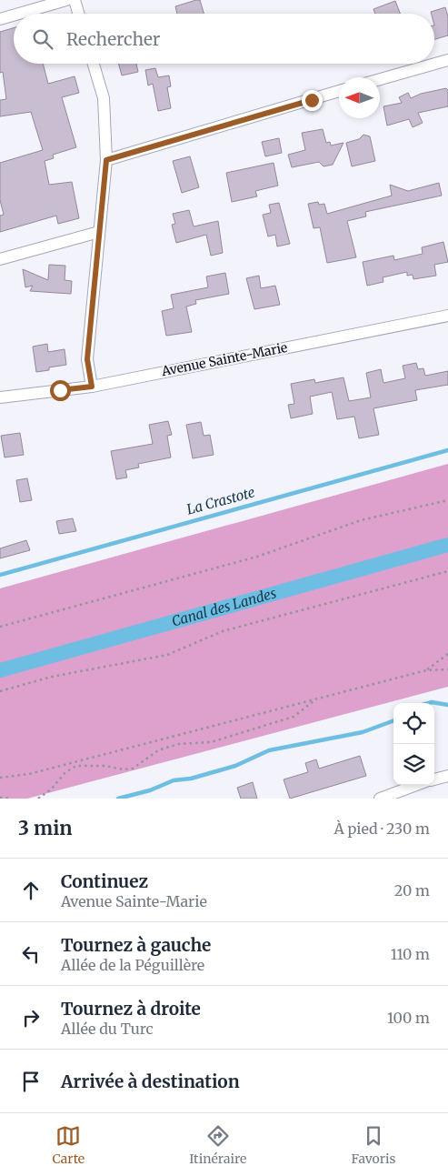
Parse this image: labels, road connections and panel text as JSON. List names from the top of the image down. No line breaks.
{"streets":{"street":["Avenue Sainte-Marie"]},"water":["La Crastote","Canal des Landes"],"north":"left","page":{"search":"Rechercher","heading":["3 min","À pied · 230 m"],"list":[["Continuez","Avenue Sainte-Marie","20 m"],["Tournez à gauche","Allée de la Péguillère","110 m"],["Tournez à droite","Allée du Turc","100 m"],"Arrivée à destination"],"nav":["Carte","Itinéraire","Favoris"]}}
